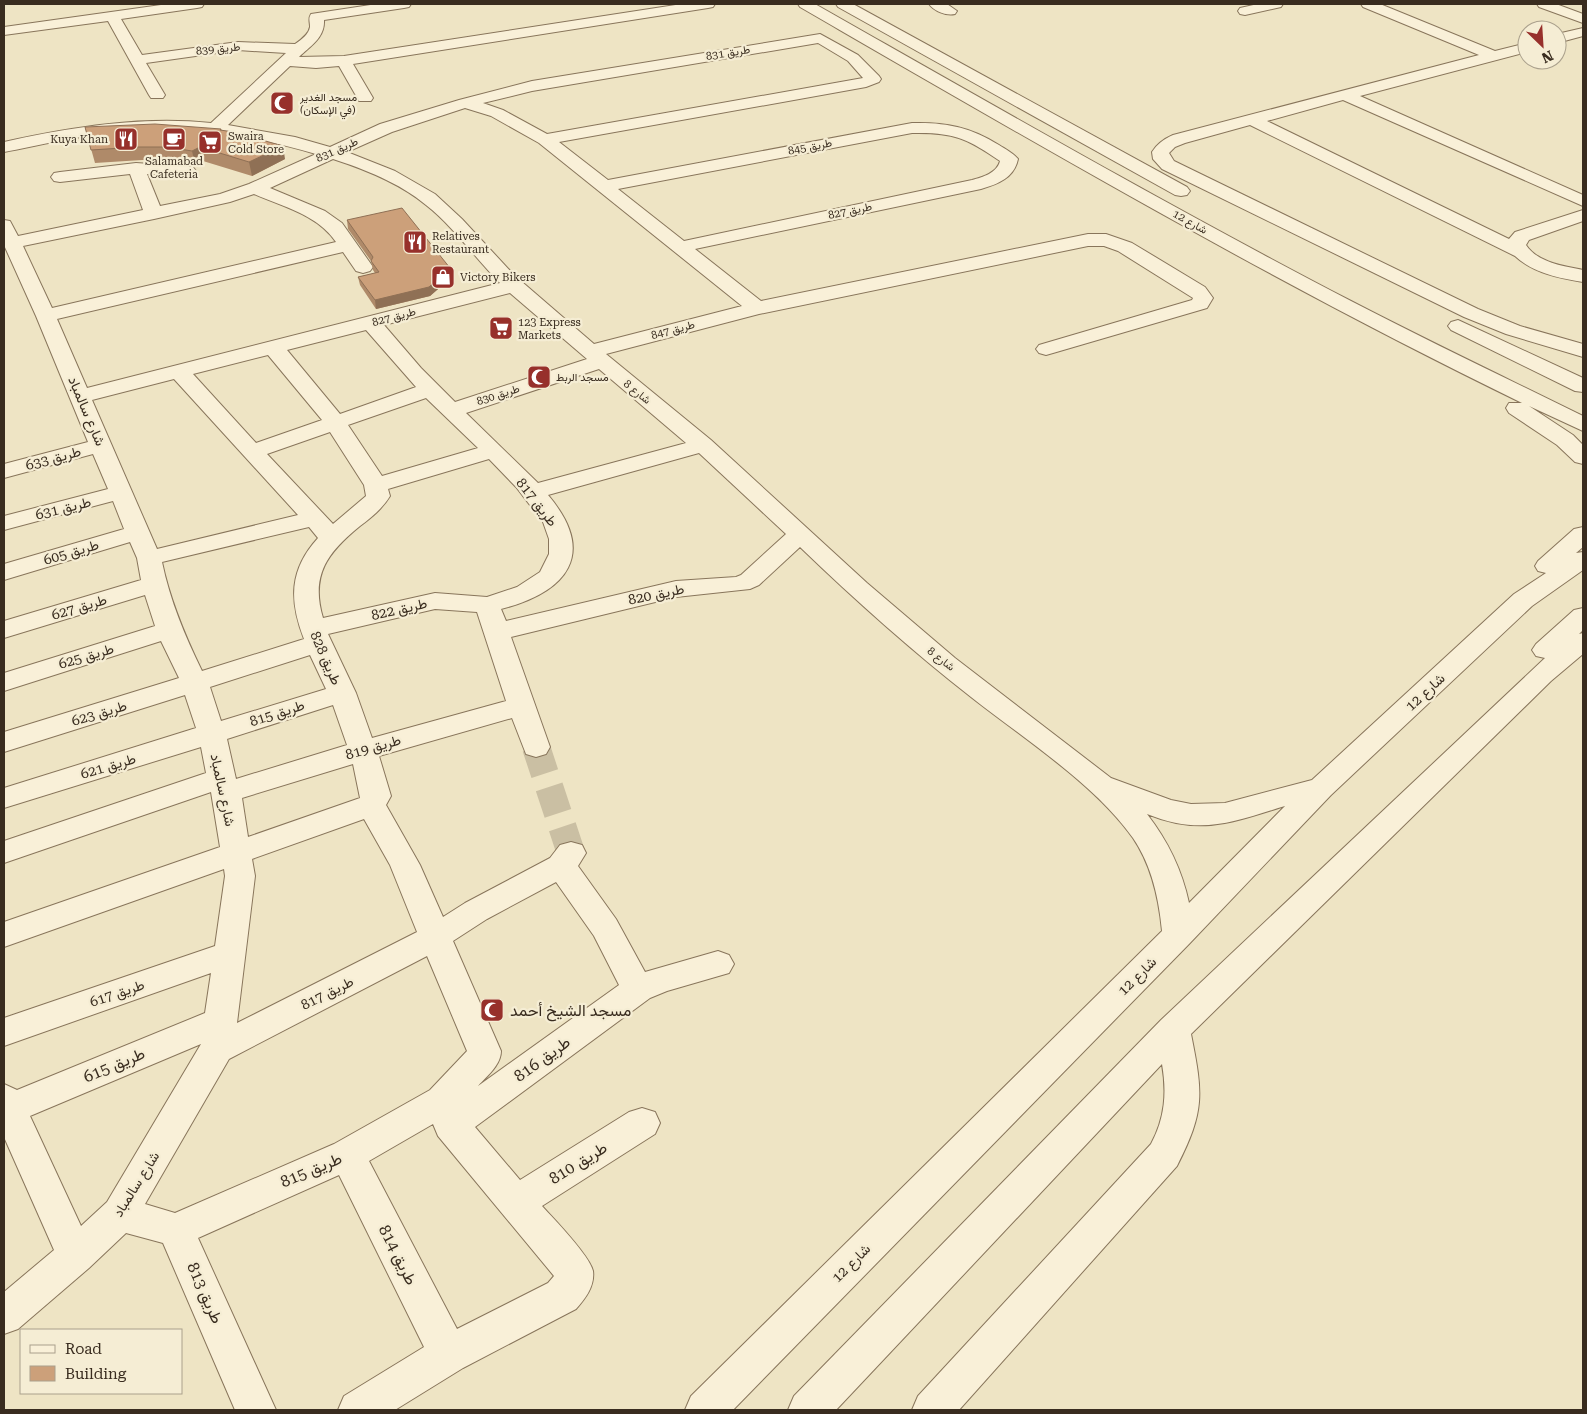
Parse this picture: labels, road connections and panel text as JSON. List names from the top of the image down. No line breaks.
{"streets":{"street":["طريق 839","طريق 831","طريق 845","طريق 827","شارع 12","طريق 847","شارع 8","طريق 830","شارع سالمباد","طريق 633","طريق 817","طريق 631","طريق 605","طريق 820","طريق 627","طريق 822","طريق 625","طريق 828","طريق 623","طريق 815","طريق 819","طريق 621","طريق 617","طريق 816","طريق 615","طريق 810","طريق 814","طريق 813"]},"crossings":[["طريق 831","شارع 8"],["طريق 831","شارع سالمباد"],["طريق 845","طريق 827"],["طريق 827","شارع 8"],["طريق 827","شارع سالمباد"],["طريق 827","طريق 817"],["شارع 12","شارع 8"],["طريق 847","شارع 8"],["طريق 847","طريق 830"],["شارع 8","طريق 830"],["شارع 8","طريق 820"],["طريق 830","طريق 817"],["شارع سالمباد","طريق 633"],["شارع سالمباد","طريق 817"],["شارع سالمباد","طريق 631"],["شارع سالمباد","طريق 605"],["شارع سالمباد","طريق 627"],["شارع سالمباد","طريق 625"],["شارع سالمباد","طريق 623"],["شارع سالمباد","طريق 815"],["شارع سالمباد","طريق 819"],["شارع سالمباد","طريق 621"],["شارع سالمباد","طريق 617"],["شارع سالمباد","طريق 615"],["طريق 817","طريق 822"],["طريق 817","طريق 816"],["طريق 817","طريق 615"],["طريق 822","طريق 828"],["طريق 828","طريق 815"],["طريق 828","طريق 819"],["طريق 815","طريق 621"],["طريق 815","طريق 816"],["طريق 815","طريق 814"],["طريق 815","طريق 813"]],"places":{"mosque":["مسجد الغدير (في الإسكان)","مسجد الربط","مسجد الشيخ أحمد"],"restaurant":["Kuya Khan","Relatives Restaurant"],"cafe":["Salamabad Cafeteria"],"supermarket":["Swaira Cold Store","123 Express Markets"],"shop":["Victory Bikers"]},"legend":["Road","Building"],"north":"bottom right"}
